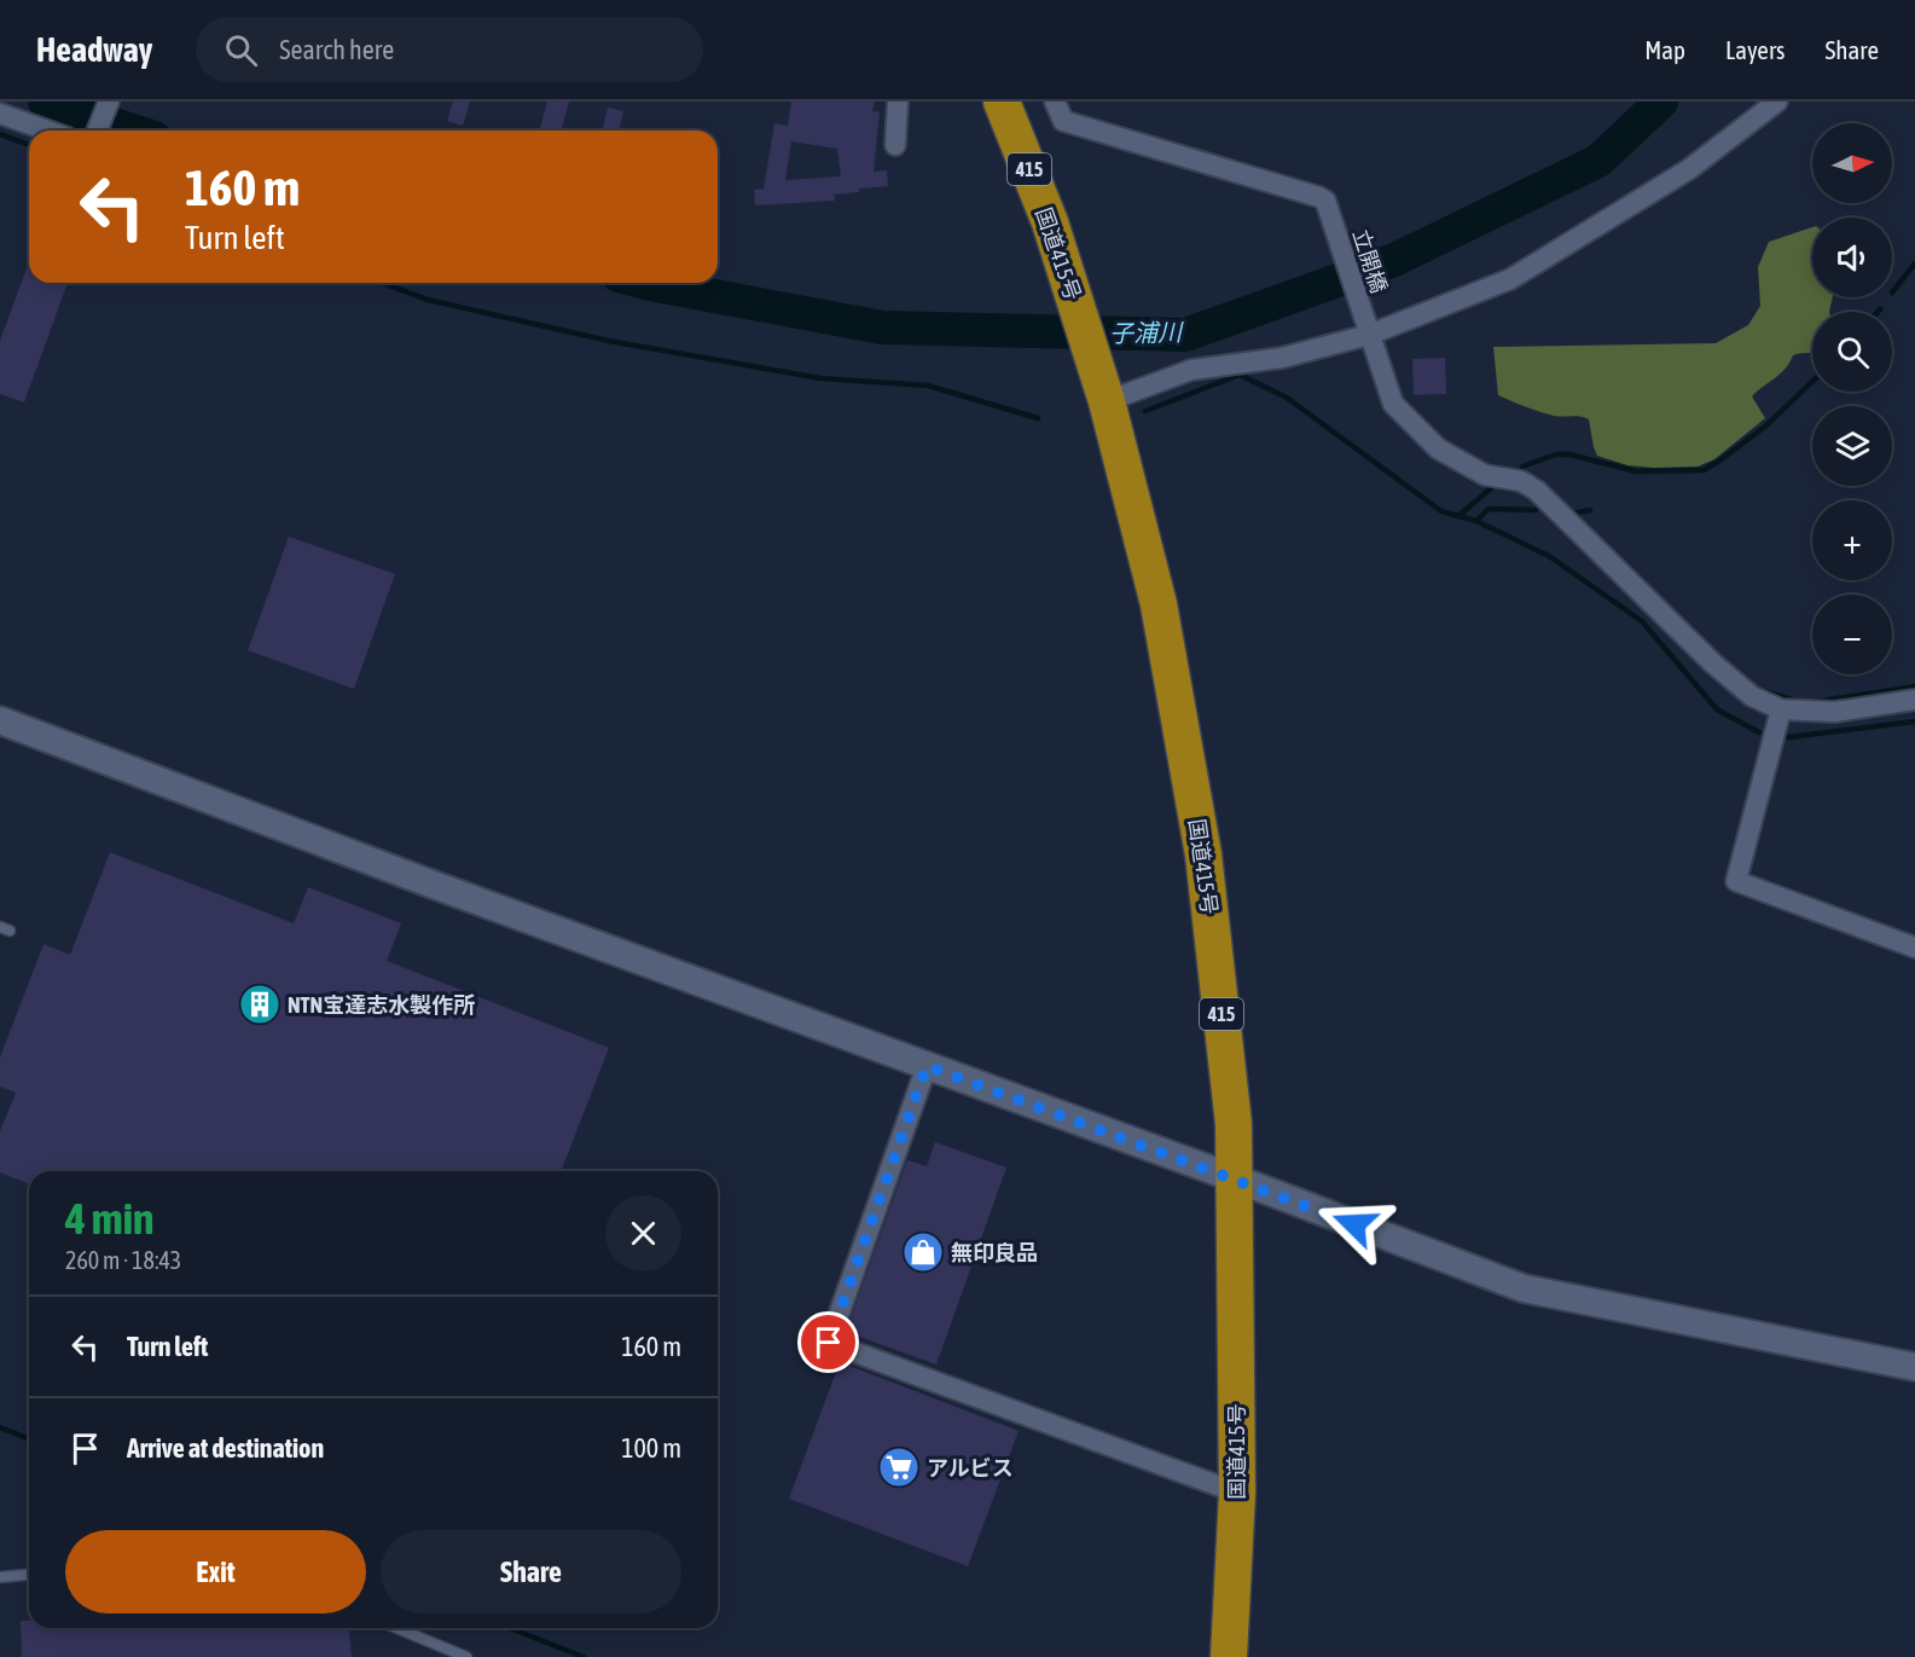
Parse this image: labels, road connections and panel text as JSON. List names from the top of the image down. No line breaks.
{"streets":{"highway":["415","国道415号"],"street":["立開橋"]},"water":["子浦川"],"places":{"building":["NTN宝達志水製作所"],"shop":["無印良品"],"supermarket":["アルビス"]},"north":"right","page":{"header":"Headway","search":"Search here","nav":["Map","Layers","Share"],"map_buttons":["+","−"],"turn":["160 m","Turn left"],"heading":["4 min","260 m · 18:43"],"list":[{"name":"Turn left","value":"160 m"},{"name":"Arrive at destination","value":"100 m"}],"buttons":["Exit","Share"]}}
